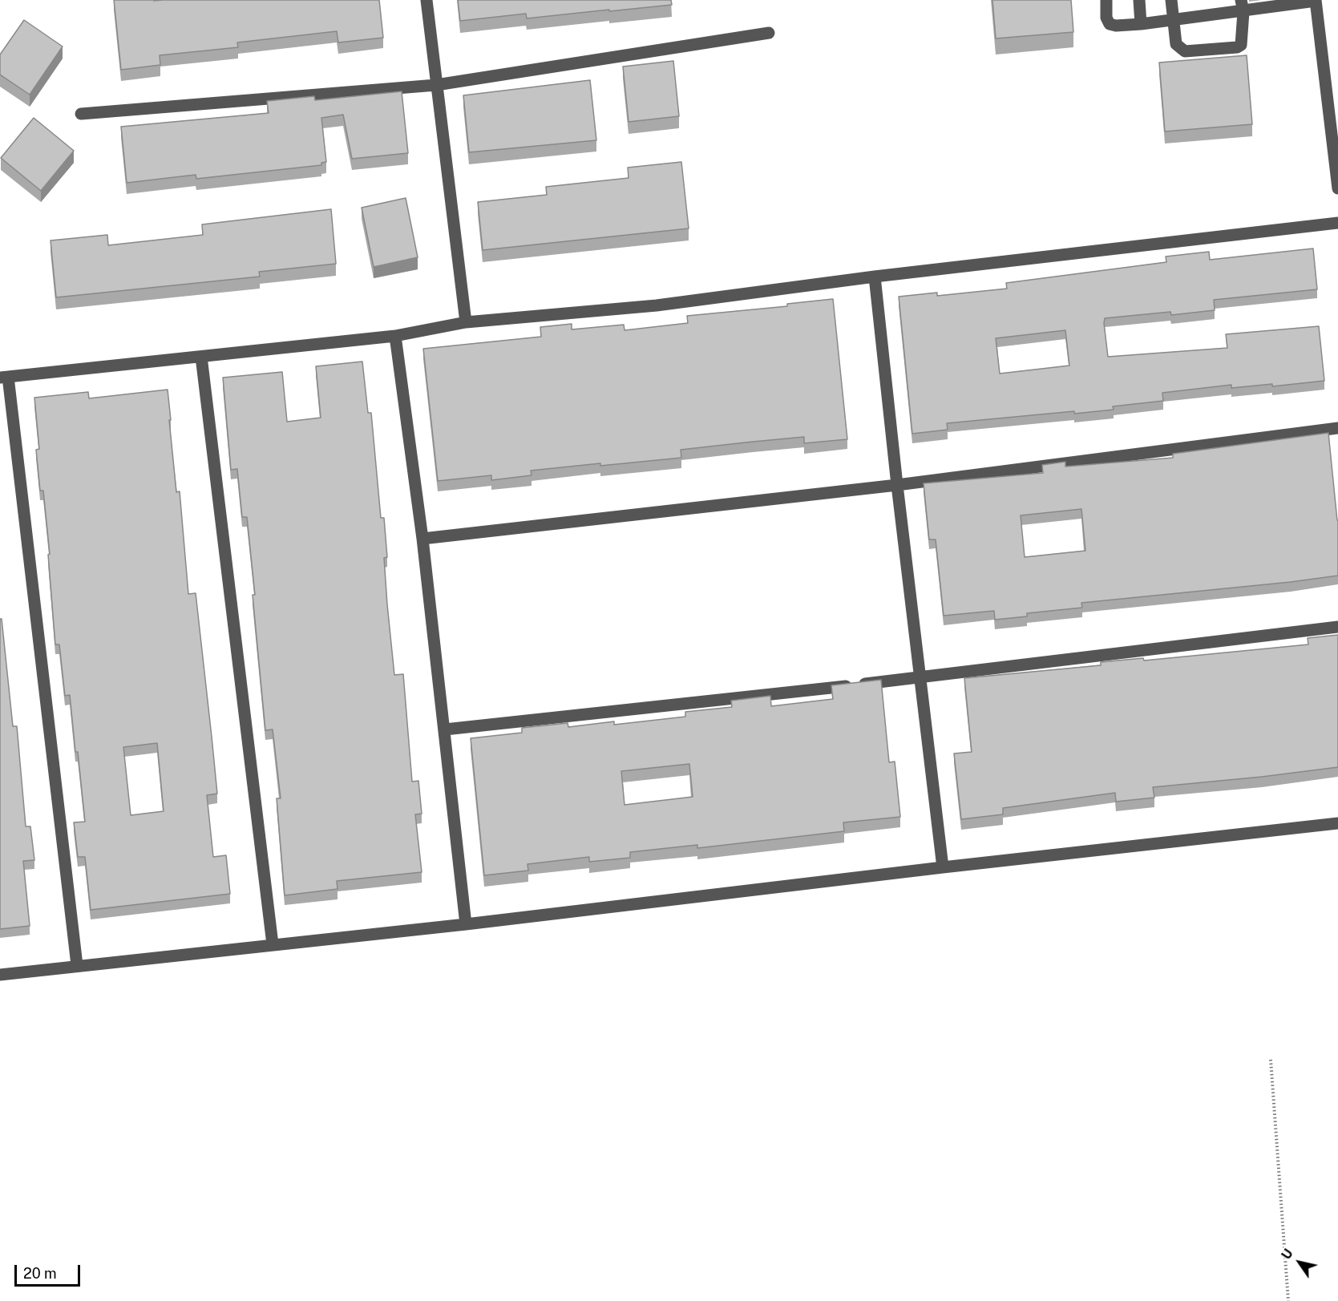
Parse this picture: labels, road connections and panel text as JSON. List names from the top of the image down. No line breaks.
{"scale_bar":"20 m","north":"top left"}
